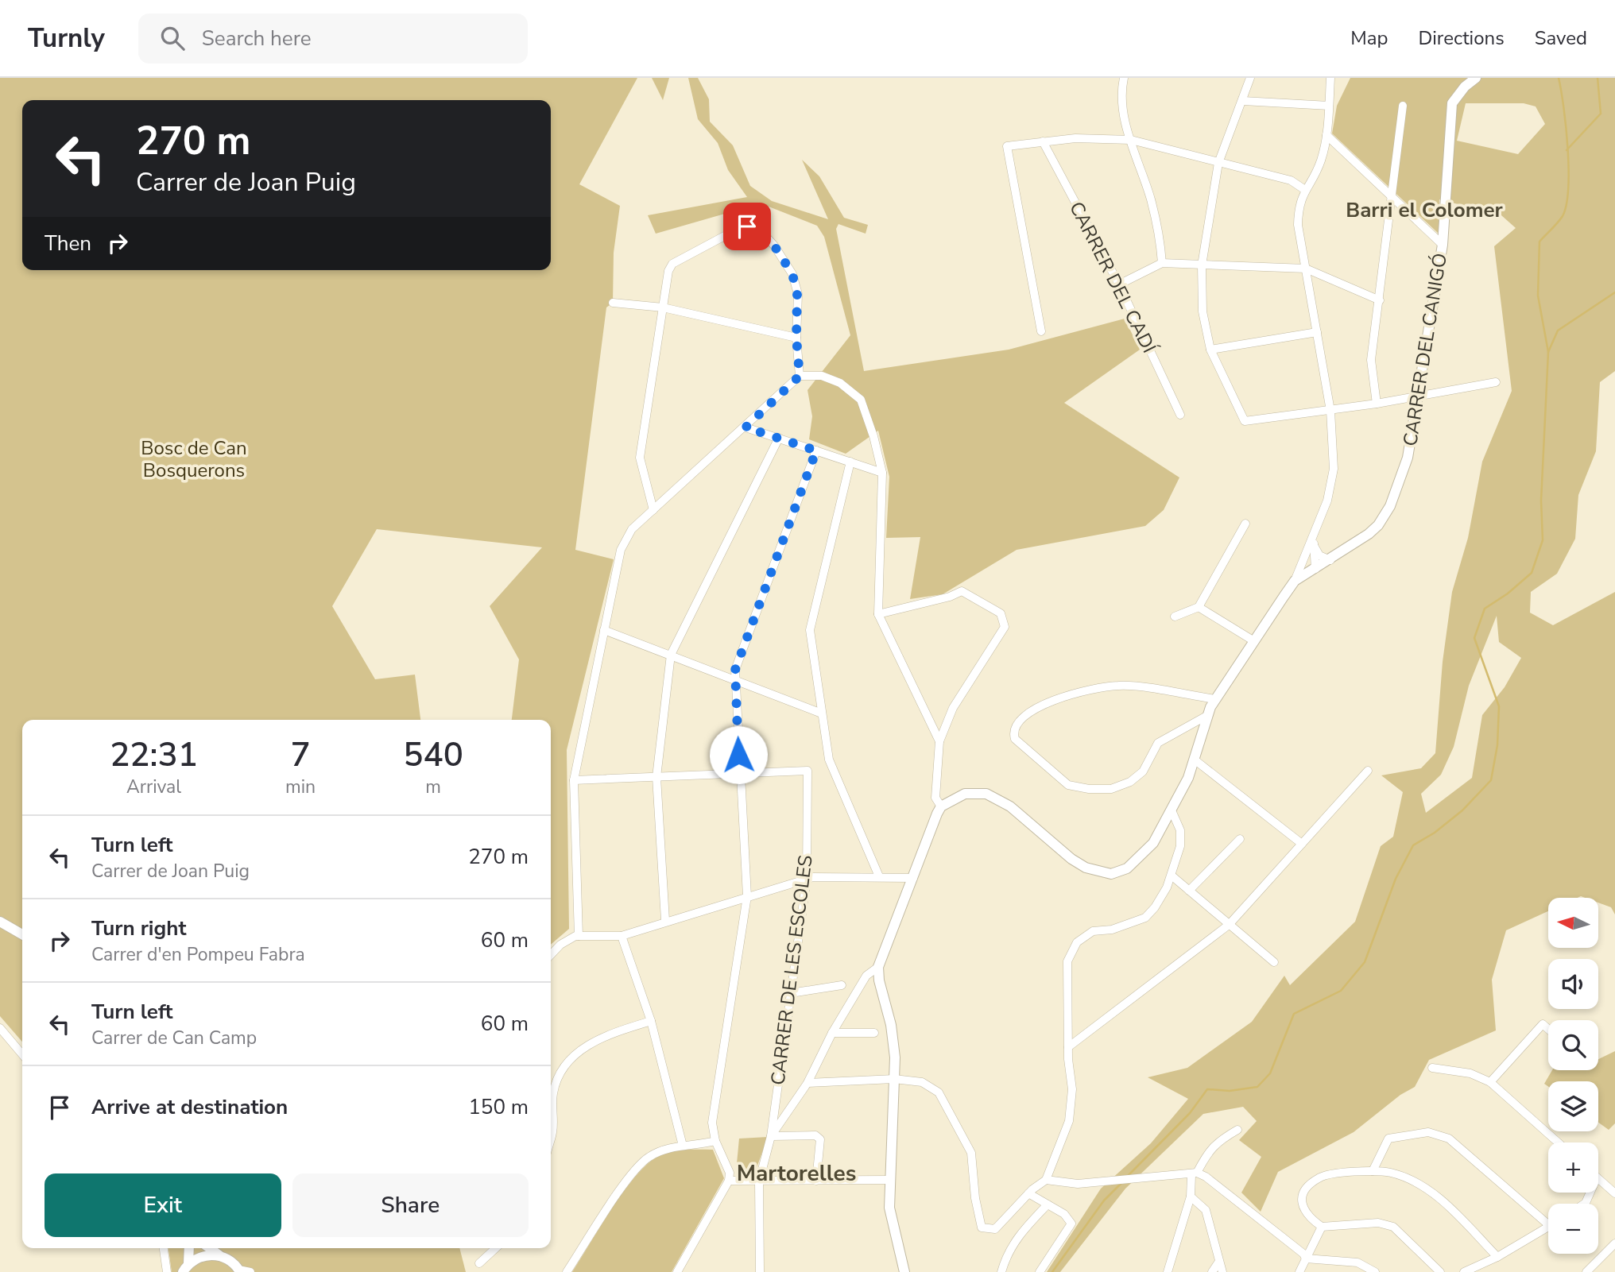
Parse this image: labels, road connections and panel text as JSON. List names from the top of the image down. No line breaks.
{"streets":{"street":["CARRER DEL CADÍ","CARRER DEL CANIGÓ","CARRER DE LES ESCOLES"]},"districts":["Barri el Colomer","Martorelles"],"parks":["Bosc de Can Bosquerons"],"north":"left","page":{"header":"Turnly","search":"Search here","nav":["Map","Directions","Saved"],"turn":["270 m","Carrer de Joan Puig"],"then":"Then","eta":["22:31","Arrival","7","min","540","m"],"list":[{"name":"Turn left","note":"Carrer de Joan Puig","value":"270 m"},{"name":"Turn right","note":"Carrer d'en Pompeu Fabra","value":"60 m"},{"name":"Turn left","note":"Carrer de Can Camp","value":"60 m"},{"name":"Arrive at destination","value":"150 m"}],"map_buttons":["+","−"],"buttons":["Exit","Share"]}}
